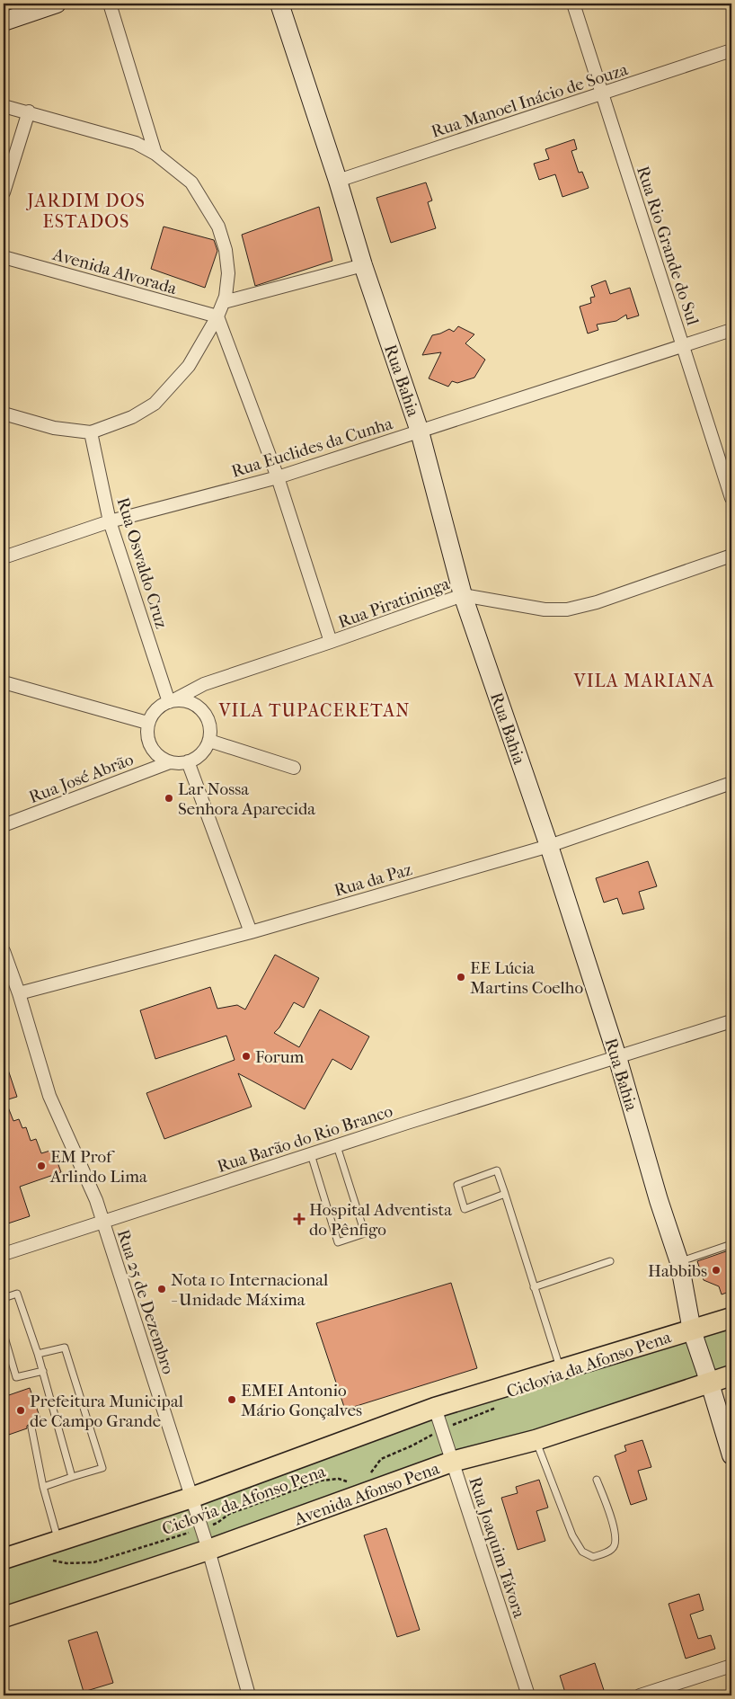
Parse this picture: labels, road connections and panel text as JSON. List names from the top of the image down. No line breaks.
{"streets":{"main road":["Avenida Afonso Pena"],"street":["Rua Manoel Inácio de Souza","Rua Rio Grande do Sul","Avenida Alvorada","Rua Bahia","Rua Euclides da Cunha","Rua Oswaldo Cruz","Rua Piratininga","Rua José Abrão","Rua da Paz","Rua Barão do Rio Branco","Rua 25 de Dezembro","Rua Joaquim Távora"],"path":["Ciclovia da Afonso Pena"]},"crossings":[["Rua Manoel Inácio de Souza","Rua Rio Grande do Sul"],["Rua Manoel Inácio de Souza","Rua Bahia"],["Rua Rio Grande do Sul","Rua Euclides da Cunha"],["Rua Bahia","Rua Euclides da Cunha"],["Rua Bahia","Rua Piratininga"],["Rua Bahia","Rua da Paz"],["Rua Bahia","Rua Barão do Rio Branco"],["Rua Bahia","Avenida Afonso Pena"],["Rua Euclides da Cunha","Rua Oswaldo Cruz"],["Rua Oswaldo Cruz","Rua Piratininga"],["Rua Oswaldo Cruz","Rua José Abrão"],["Rua Piratininga","Rua José Abrão"],["Rua da Paz","Rua 25 de Dezembro"],["Rua Barão do Rio Branco","Rua 25 de Dezembro"],["Rua 25 de Dezembro","Ciclovia da Afonso Pena"],["Rua 25 de Dezembro","Avenida Afonso Pena"],["Ciclovia da Afonso Pena","Rua Joaquim Távora"],["Avenida Afonso Pena","Rua Joaquim Távora"]],"districts":["JARDIM DOS ESTADOS","VILA MARIANA","VILA TUPACERETAN"],"places":{"other":["Lar Nossa Senhora Aparecida","EE Lúcia Martins Coelho","Forum","EM Prof Arlindo Lima","Habbibs","Nota 10 Internacional - Unidade Máxima","EMEI Antonio Mário Gonçalves","Prefeitura Municipal de Campo Grande"],"health":["Hospital Adventista do Pênfigo"]}}
